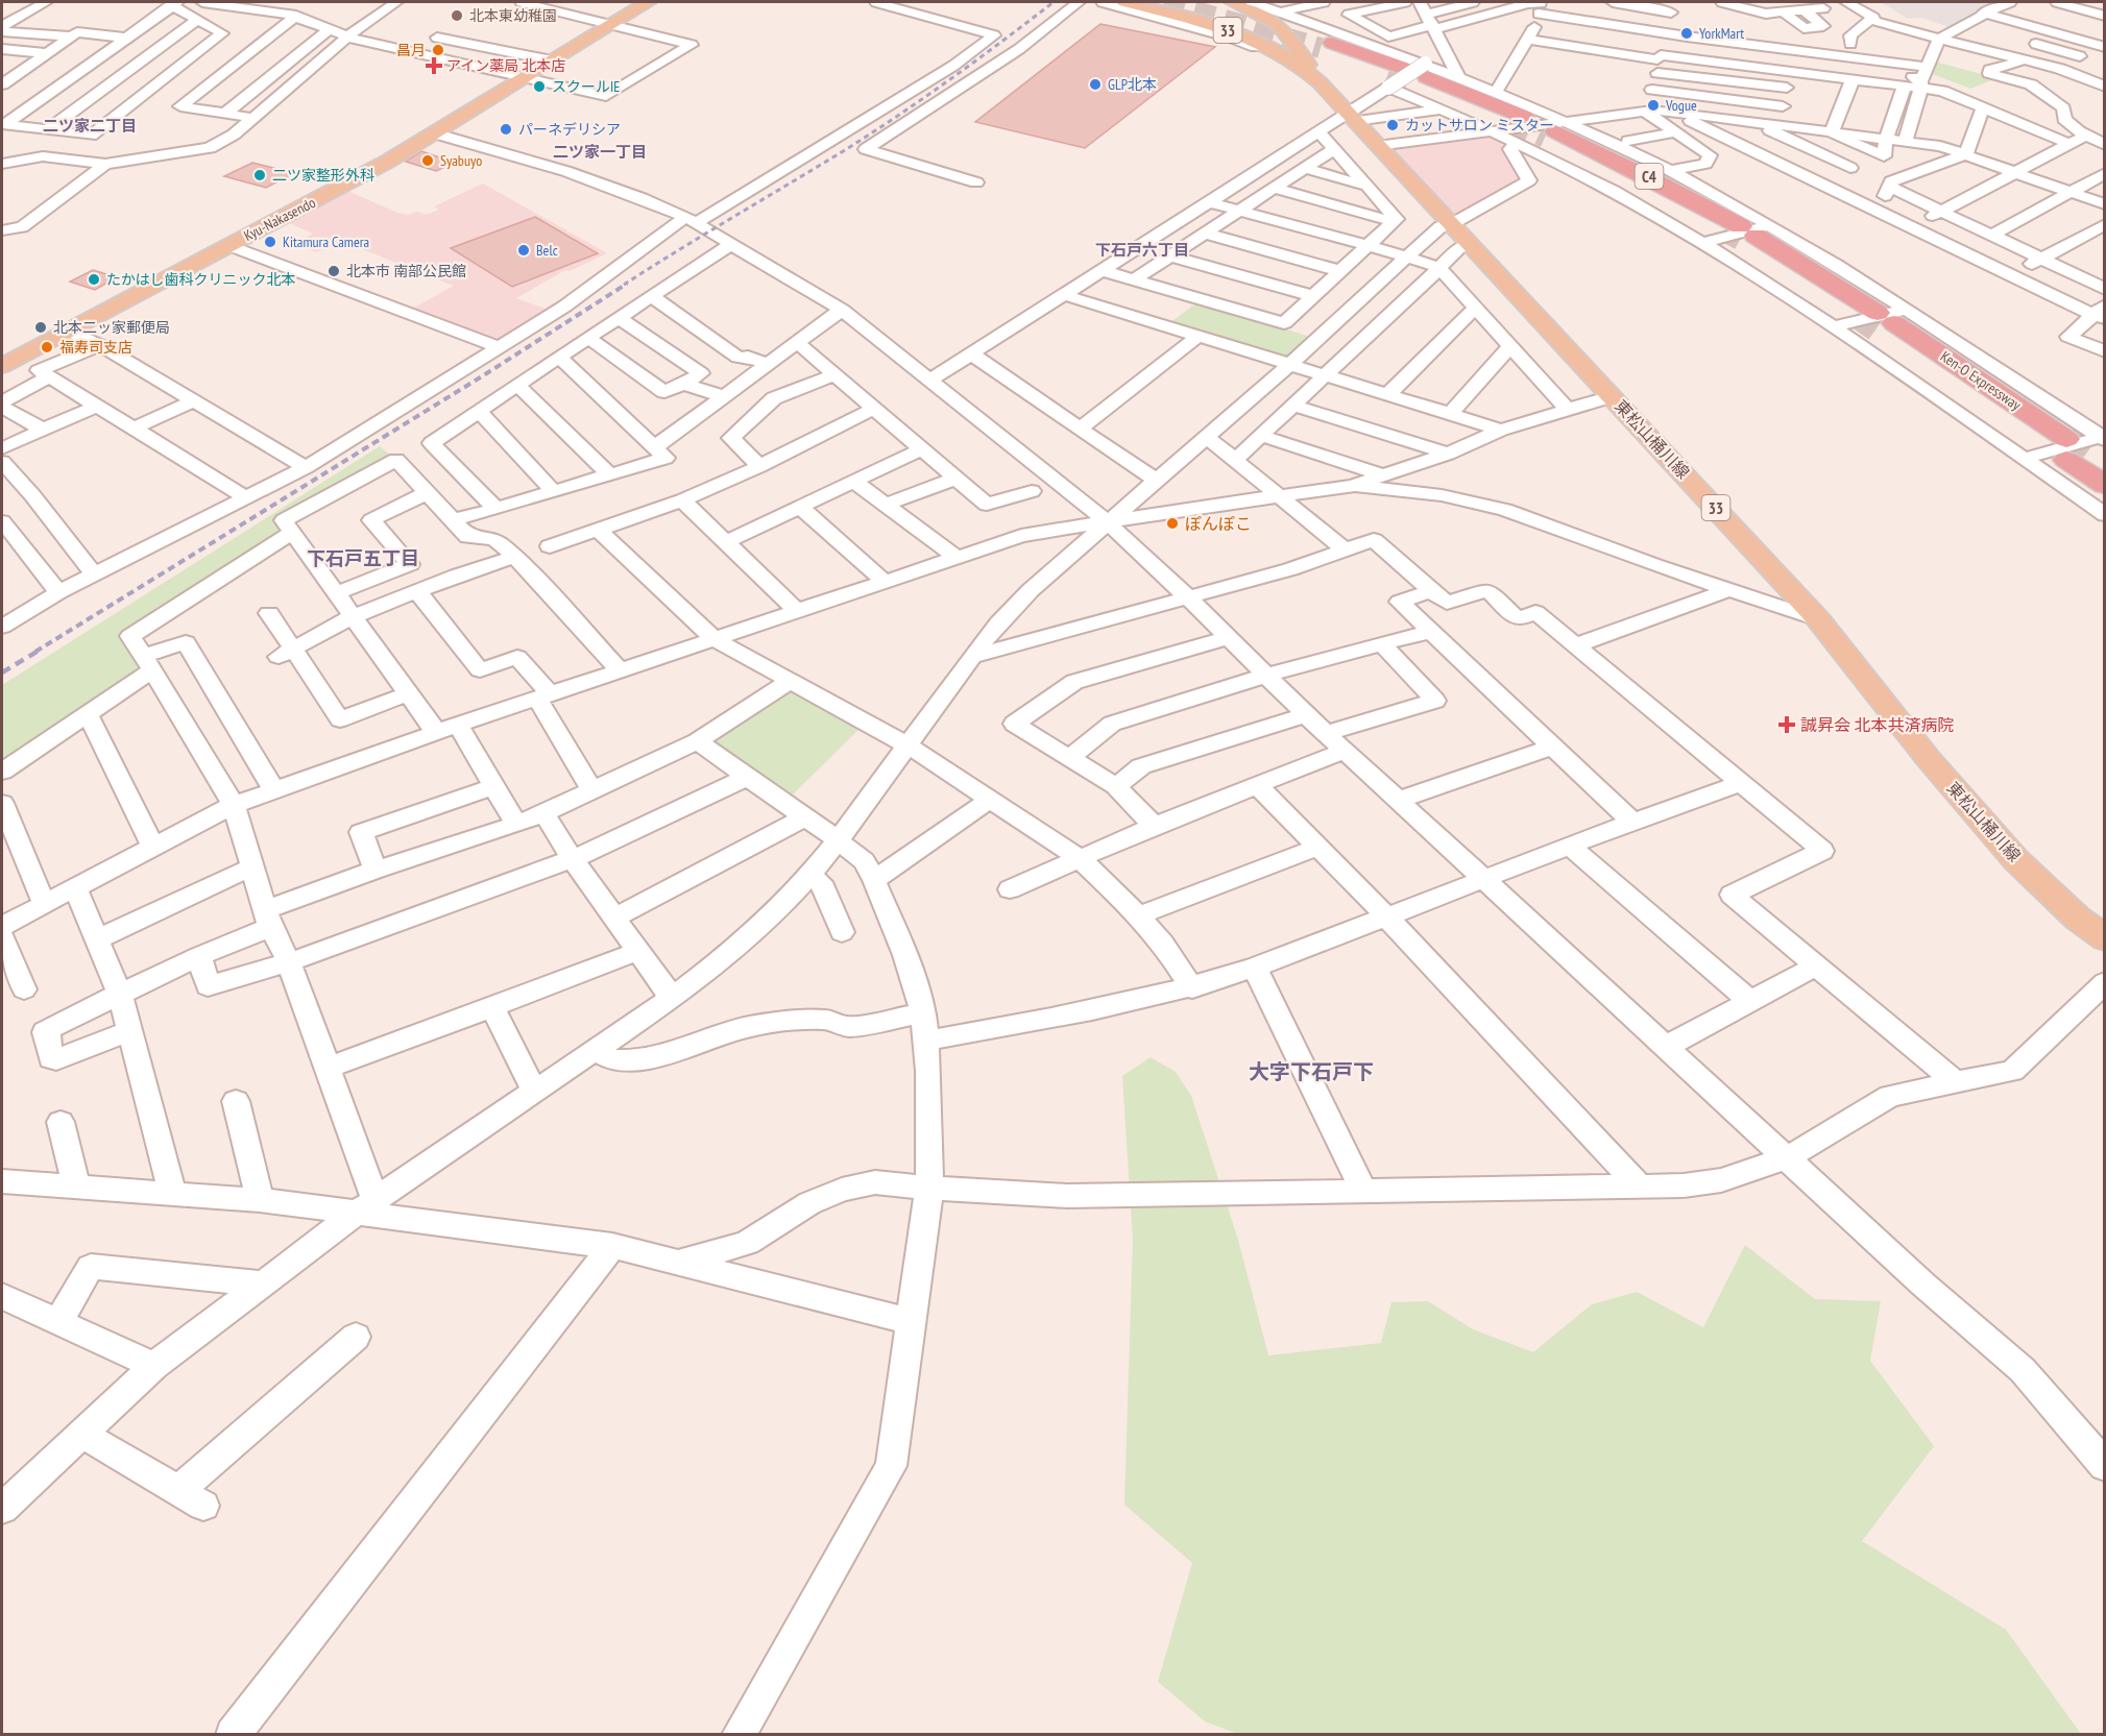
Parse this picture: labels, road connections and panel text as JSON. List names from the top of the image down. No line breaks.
{"streets":{"highway":["C4","Ken-O Expressway"],"main road":["33","Kyu-Nakasendo","東松山桶川線"]},"districts":["二ツ家二丁目","二ツ家一丁目","下石戸六丁目","下石戸五丁目","大字下石戸下"],"places":{"other":["北本東幼稚園","YorkMart","昌月","GLP北本","スクールIE","Vogue","カットサロン ミスター","パーネデリシア","Syabuyo","二ツ家整形外科","Kitamura Camera","Belc","北本市 南部公民館","たかはし歯科クリニック北本","北本二ッ家郵便局","福寿司支店","ぽんぽこ"],"health":["アイン薬局 北本店","誠昇会 北本共済病院"]}}
